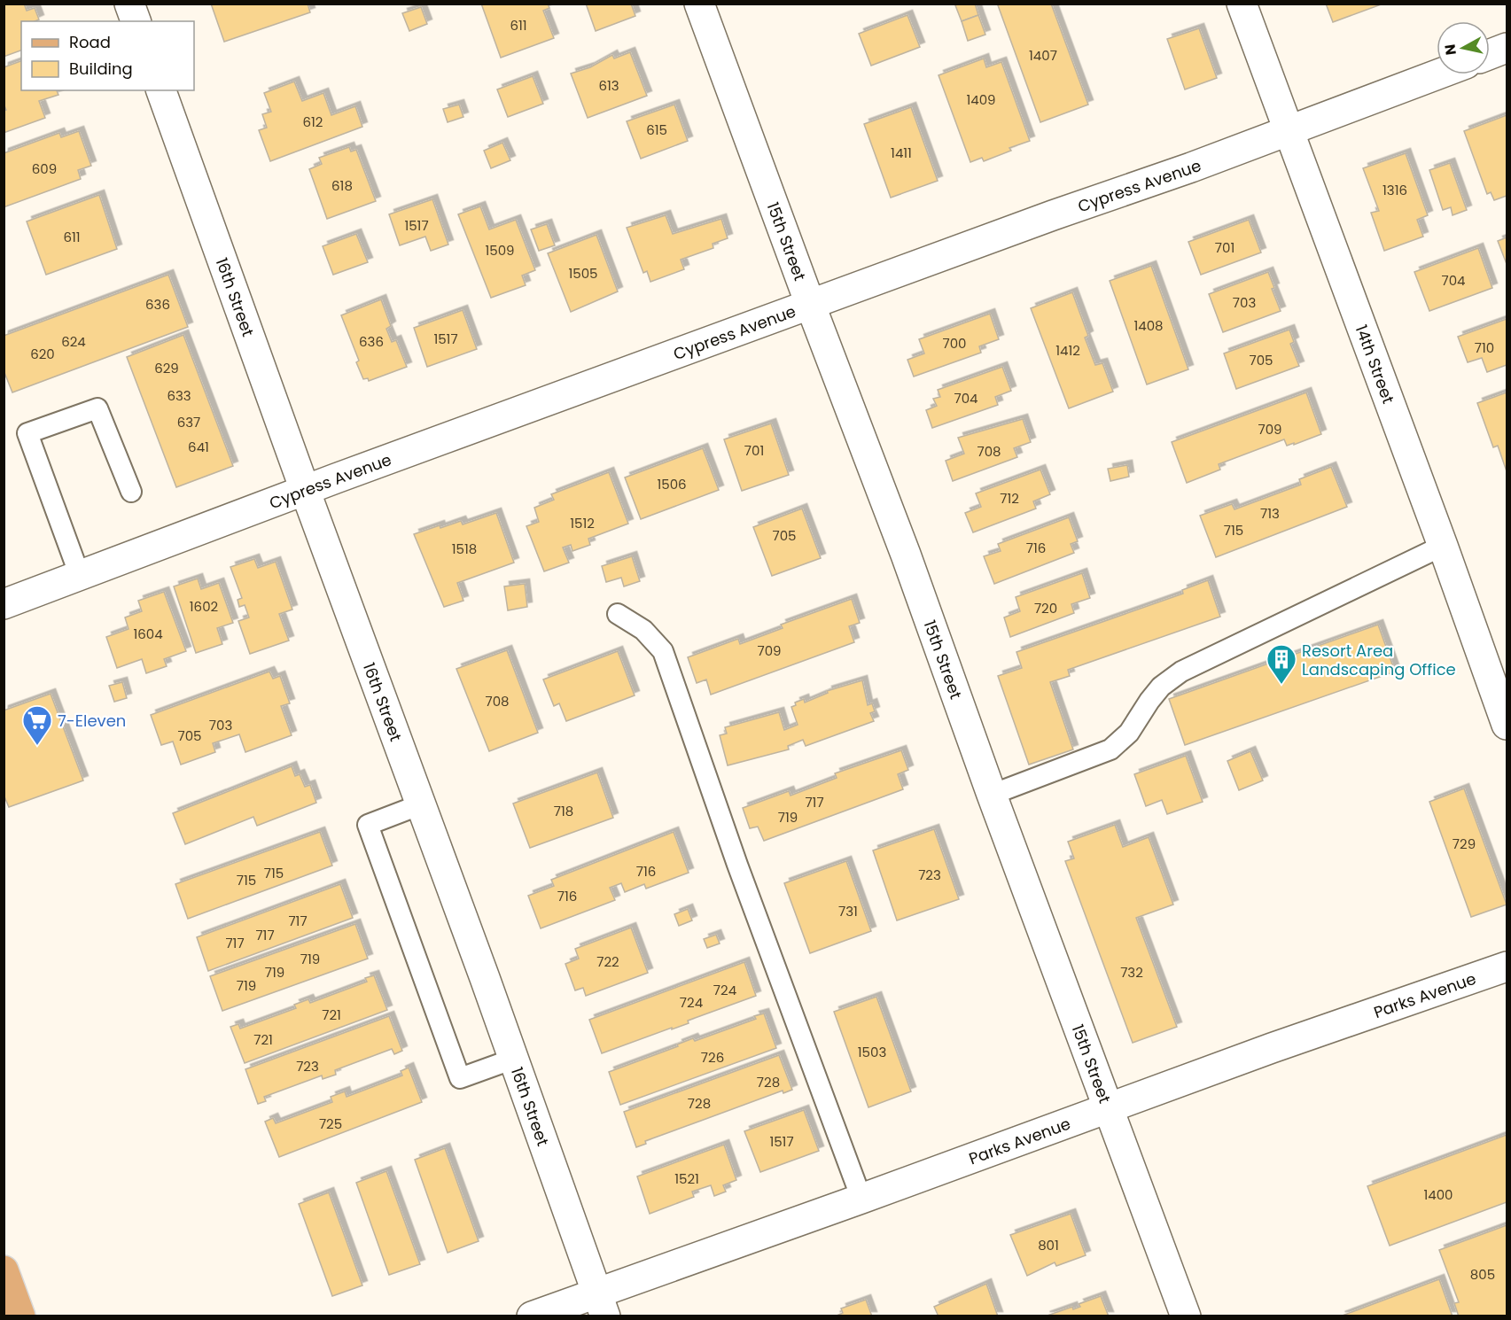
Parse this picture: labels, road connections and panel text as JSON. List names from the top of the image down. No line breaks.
{"streets":{"street":["Cypress Avenue","15th Street","16th Street","14th Street","Parks Avenue"]},"crossings":[["Cypress Avenue","15th Street"],["Cypress Avenue","16th Street"],["Cypress Avenue","14th Street"],["15th Street","Parks Avenue"],["16th Street","Parks Avenue"]],"places":{"building":["Resort Area Landscaping Office"],"supermarket":["7-Eleven"]},"house_numbers":["611","1407","613","1409","612","615","1411","609","618","1316","1517","611","701","1509","1505","704","703","636","1408","1517","624","636","700","710","1412","620","705","629","633","704","637","709","641","701","708","1506","712","713","1512","715","705","716","1518","1602","720","1604","709","708","703","705","717","718","719","729","716","715","723","715","716","731","717","717","717","719","722","719","732","719","724","724","721","721","1503","726","723","728","728","725","1517","1521","1400","801","805"],"legend":["Road","Building"],"north":"left"}
